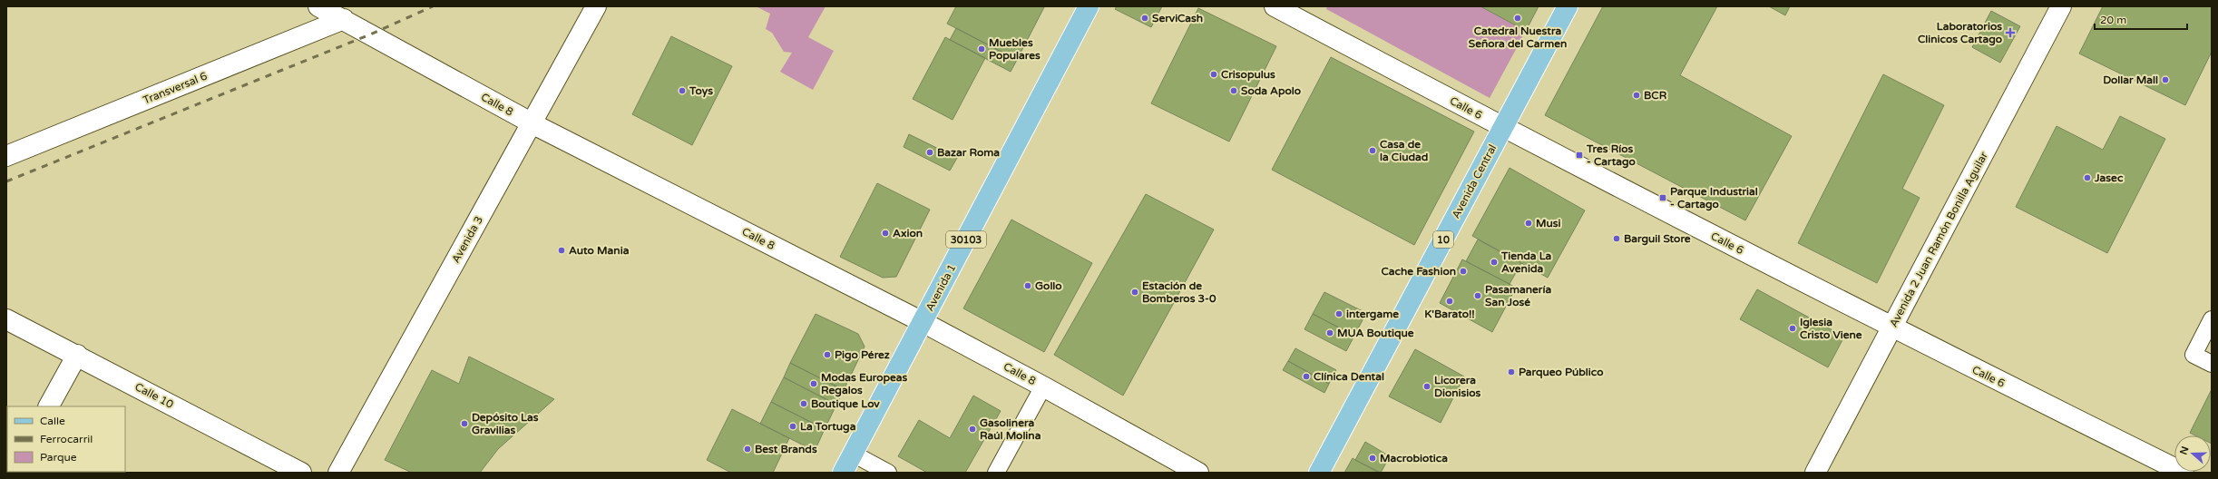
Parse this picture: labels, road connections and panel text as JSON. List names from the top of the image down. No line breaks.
{"streets":{"main road":["Avenida Central","30103","10","Avenida 1"],"street":["Transversal 6","Calle 8","Calle 6","Avenida 3","Avenida 2 Juan Ramón Bonilla Aguilar","Calle 10"]},"crossings":[["Transversal 6","Calle 8"],["Calle 8","Avenida 3"],["Calle 8","Avenida 1"],["Calle 6","Avenida Central"],["Calle 6","Avenida 2 Juan Ramón Bonilla Aguilar"]],"places":{"other":["ServiCash","Catedral Nuestra Señora del Carmen","Muebles Populares","Crisopulus","Dollar Mall","Toys","Soda Apolo","BCR","Casa de la Ciudad","Bazar Roma","Jasec","Musi","Axion","Barguil Store","Auto Mania","Tienda La Avenida","Cache Fashion","Gollo","Estación de Bomberos 3-0","Pasamanería San José","K'Barato!!","intergame","Iglesia Cristo Viene","MUA Boutique","Pigo Pérez","Parqueo Público","Clínica Dental","Modas Europeas Regalos","Licorera Dionisios","Boutique Lov","Depósito Las Gravilias","La Tortuga","Gasolinera Raúl Molina","Best Brands","Macrobiotica"],"health":["Laboratorios Clinicos Cartago"],"transit":["Tres Ríos - Cartago","Parque Industrial - Cartago"]},"legend":["Calle","Ferrocarril","Parque"],"scale_bar":"20 m","north":"left"}
